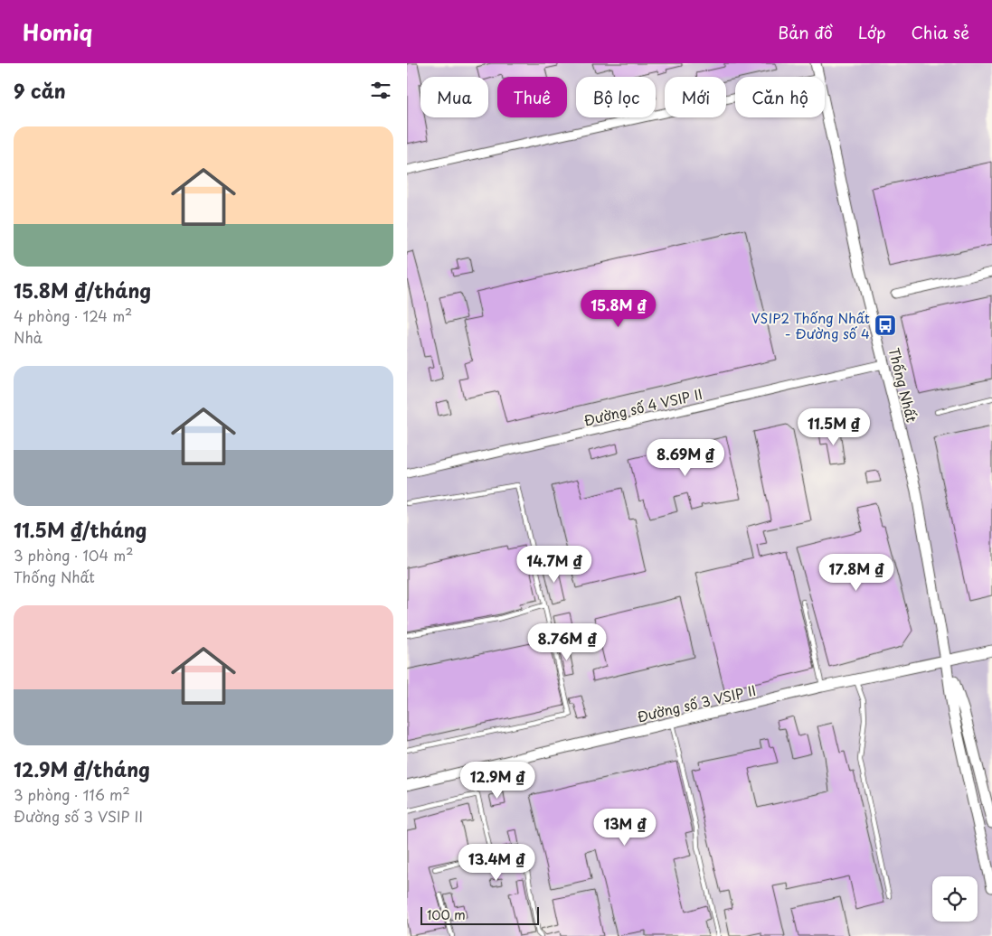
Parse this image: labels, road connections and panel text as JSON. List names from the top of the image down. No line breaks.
{"streets":{"street":["Thống Nhất","Đường số 4 VSIP II","Đường số 3 VSIP II"]},"crossings":[["Thống Nhất","Đường số 4 VSIP II"],["Thống Nhất","Đường số 3 VSIP II"]],"places":{"bus stop":["VSIP2 Thống Nhất - Đường số 4"]},"scale_bar":"100 m","page":{"header":"Homiq","nav":["Bản đồ","Lớp","Chia sẻ"],"heading":"9 căn","chip":["Mua","Thuê","Bộ lọc","Mới","Căn hộ"],"list":[{"name":"15.8M ₫/tháng","note":"4 phòng · 124 m² · Nhà"},{"name":"11.5M ₫/tháng","note":"3 phòng · 104 m² · Thống Nhất"},{"name":"12.9M ₫/tháng","note":"3 phòng · 116 m² · Đường số 3 VSIP II"}],"price":["15.8M ₫","11.5M ₫","8.69M ₫","14.7M ₫","17.8M ₫","8.76M ₫","12.9M ₫","13M ₫","13.4M ₫"],"scale":"100 m"}}
